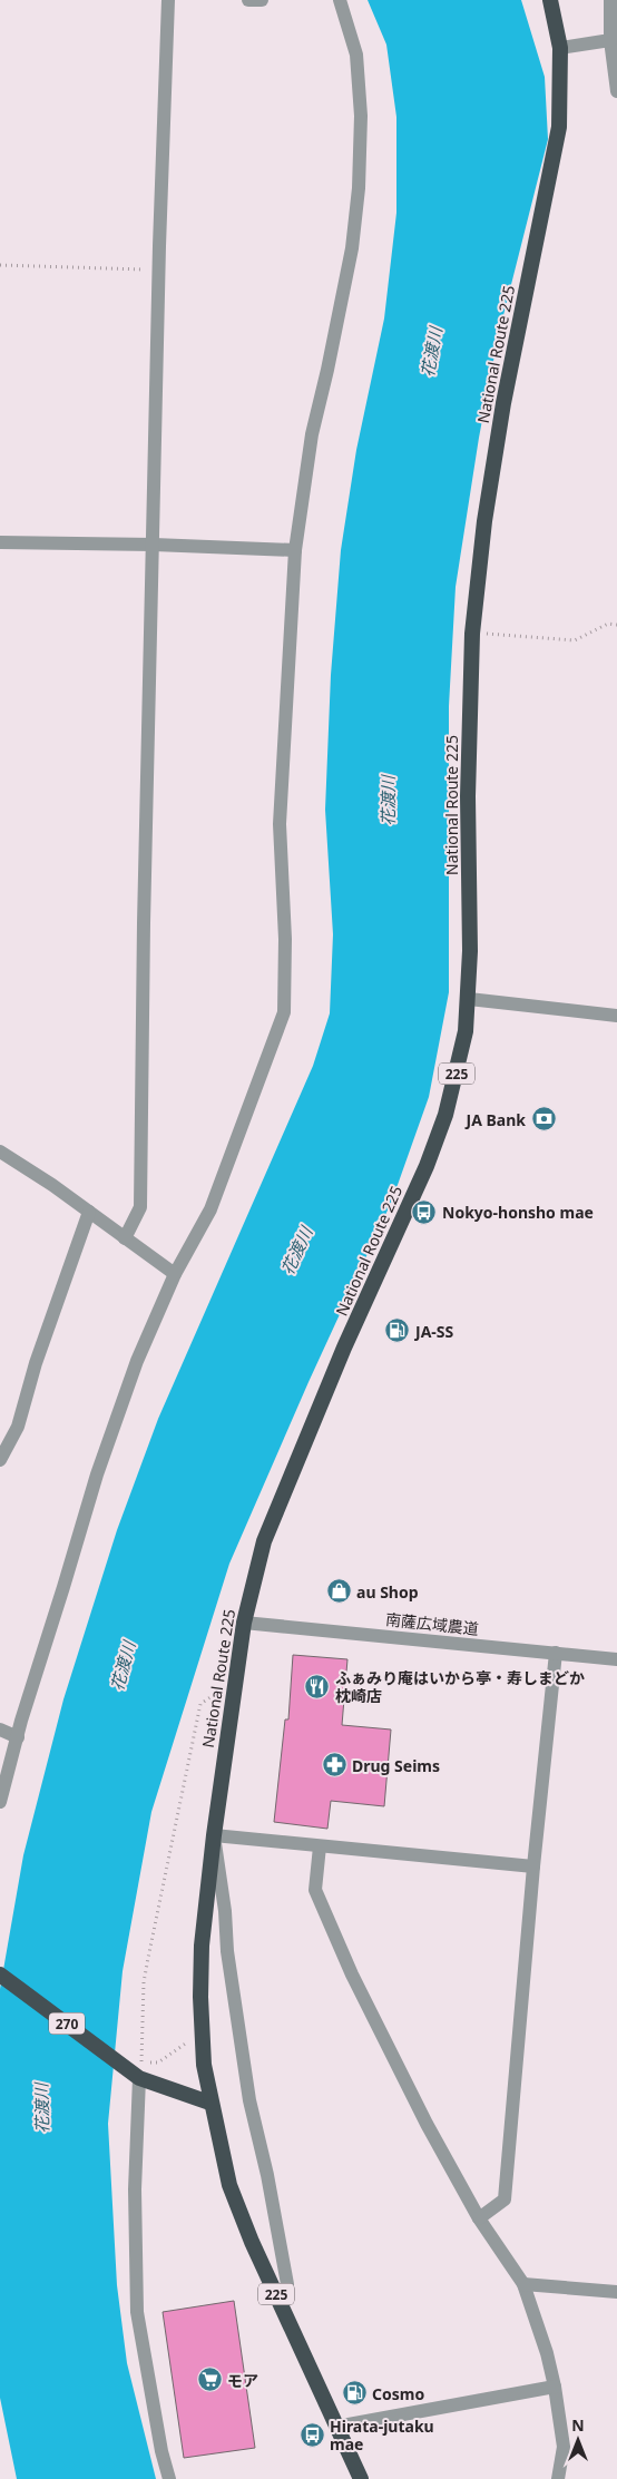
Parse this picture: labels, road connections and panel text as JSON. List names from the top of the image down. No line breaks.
{"streets":{"highway":["National Route 225","225","270"],"street":["南薩広域農道"]},"crossings":[["National Route 225","南薩広域農道"],["National Route 225","270"]],"water":["花渡川"],"places":{"bank":["JA Bank"],"bus stop":["Nokyo-honsho mae","Hirata-jutaku mae"],"fuel station":["JA-SS","Cosmo"],"shop":["au Shop"],"restaurant":["ふぁみり庵はいから亭・寿しまどか 枕崎店"],"pharmacy":["Drug Seims"],"supermarket":["モア"]},"north":"top"}
